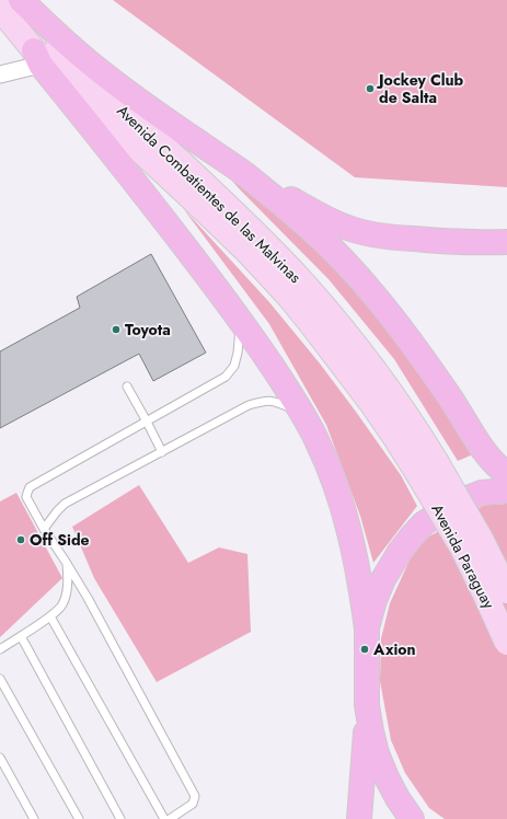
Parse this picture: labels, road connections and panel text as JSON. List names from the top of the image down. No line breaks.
{"streets":{"main road":["Avenida Combatientes de las Malvinas","Avenida Paraguay"]},"crossings":[["Avenida Combatientes de las Malvinas","Avenida Paraguay"]],"places":["Jockey Club de Salta","Toyota","Off Side","Axion"]}
